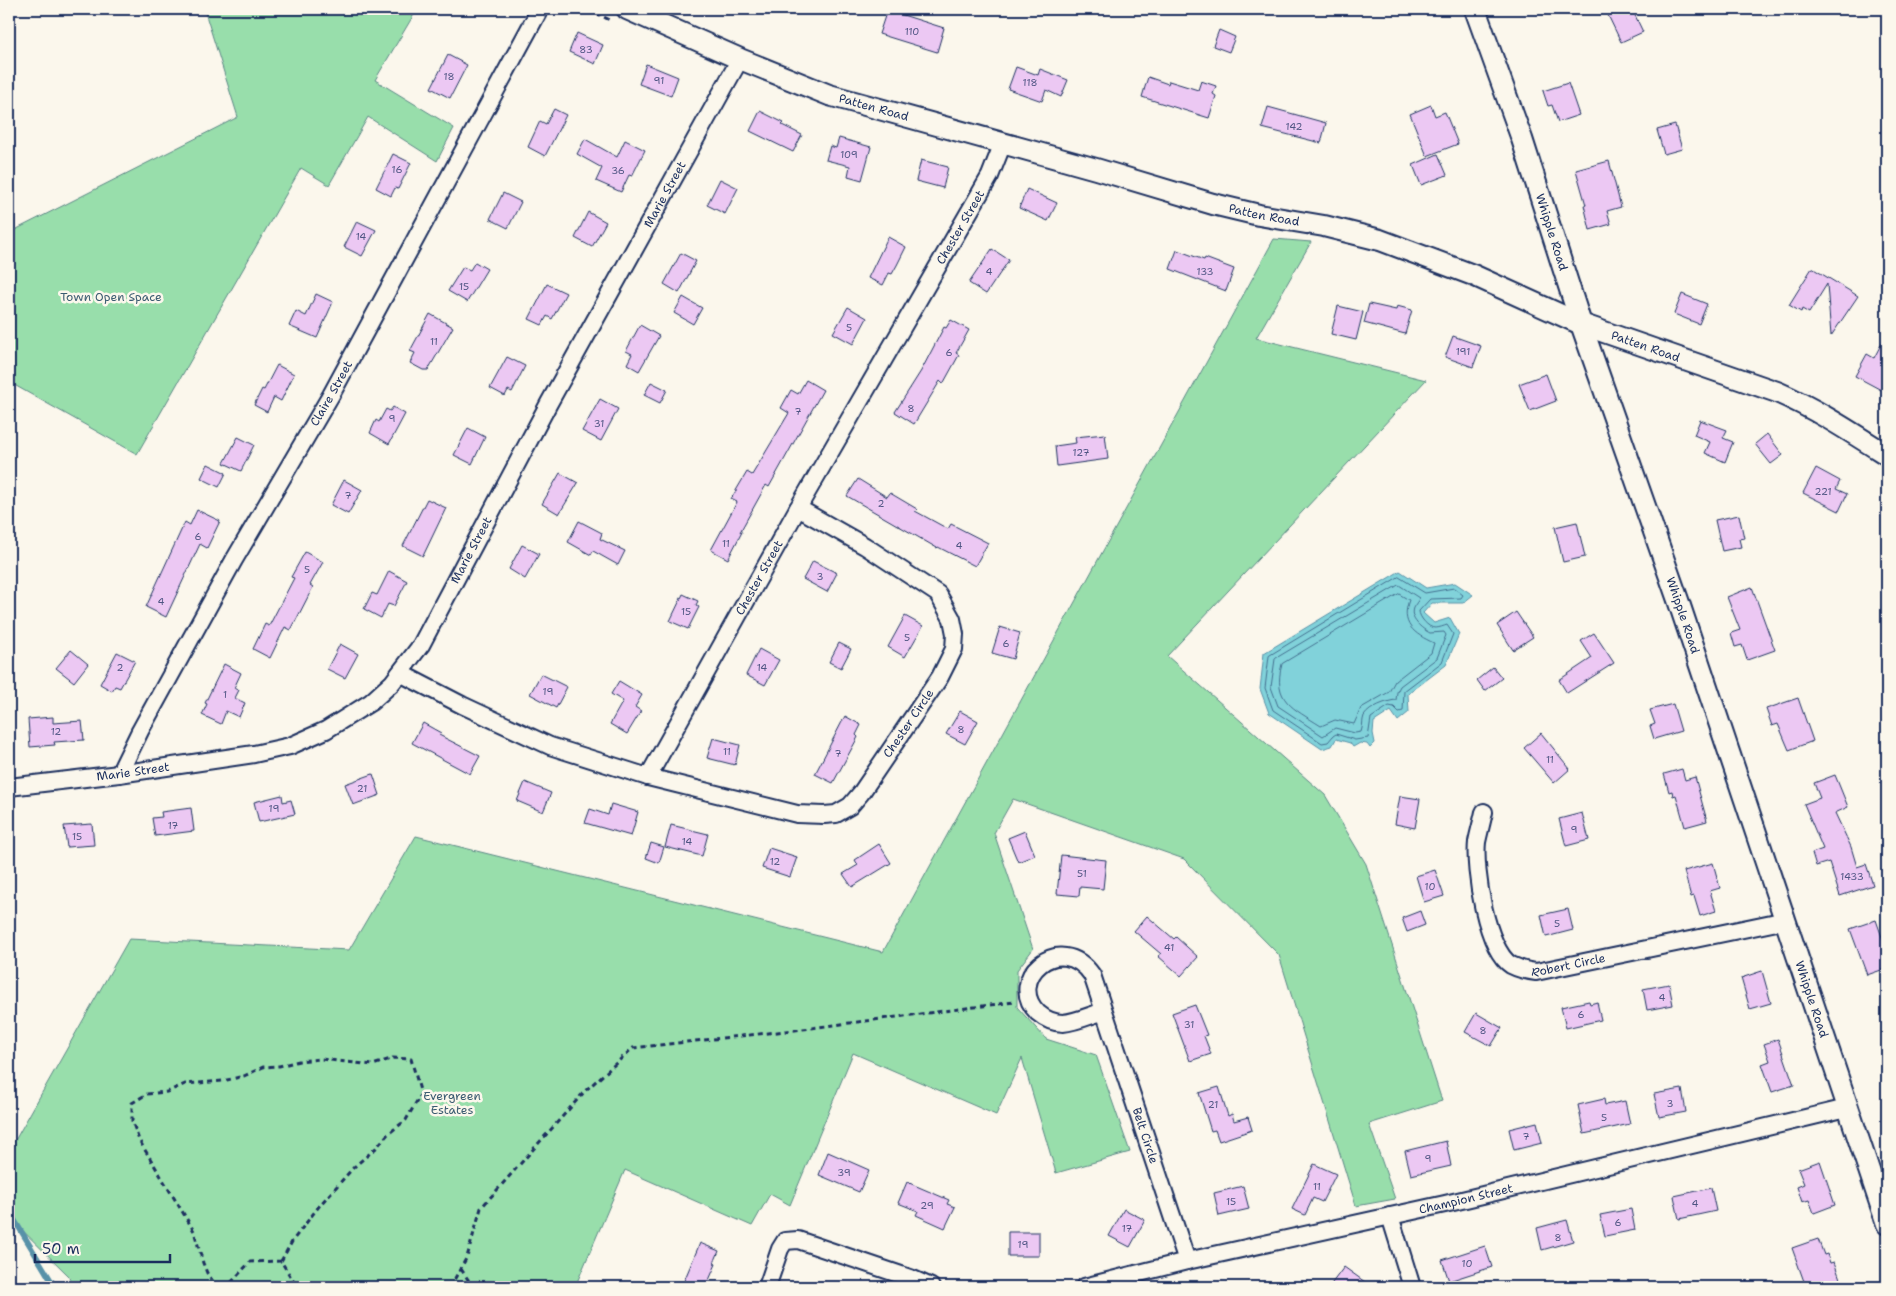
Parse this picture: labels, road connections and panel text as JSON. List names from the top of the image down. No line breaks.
{"streets":{"street":["Patten Road","Marie Street","Chester Street","Whipple Road","Claire Street","Chester Circle","Robert Circle","Belt Circle","Champion Street"]},"crossings":[["Patten Road","Marie Street"],["Patten Road","Chester Street"],["Patten Road","Whipple Road"],["Marie Street","Claire Street"],["Chester Street","Chester Circle"],["Whipple Road","Robert Circle"],["Whipple Road","Champion Street"],["Belt Circle","Champion Street"]],"parks":["Town Open Space","Evergreen Estates"],"house_numbers":["110","83","18","91","118","142","109","16","36","14","4","133","15","5","11","191","6","8","7","9","31","127","221","7","2","6","11","4","5","3","4","15","5","6","2","14","19","1","8","12","11","7","11","21","19","17","9","15","14","12","51","1433","10","5","41","4","6","31","8","3","21","5","7","9","39","11","15","4","29","6","17","8","19","10"],"scale_bar":"50 m"}
